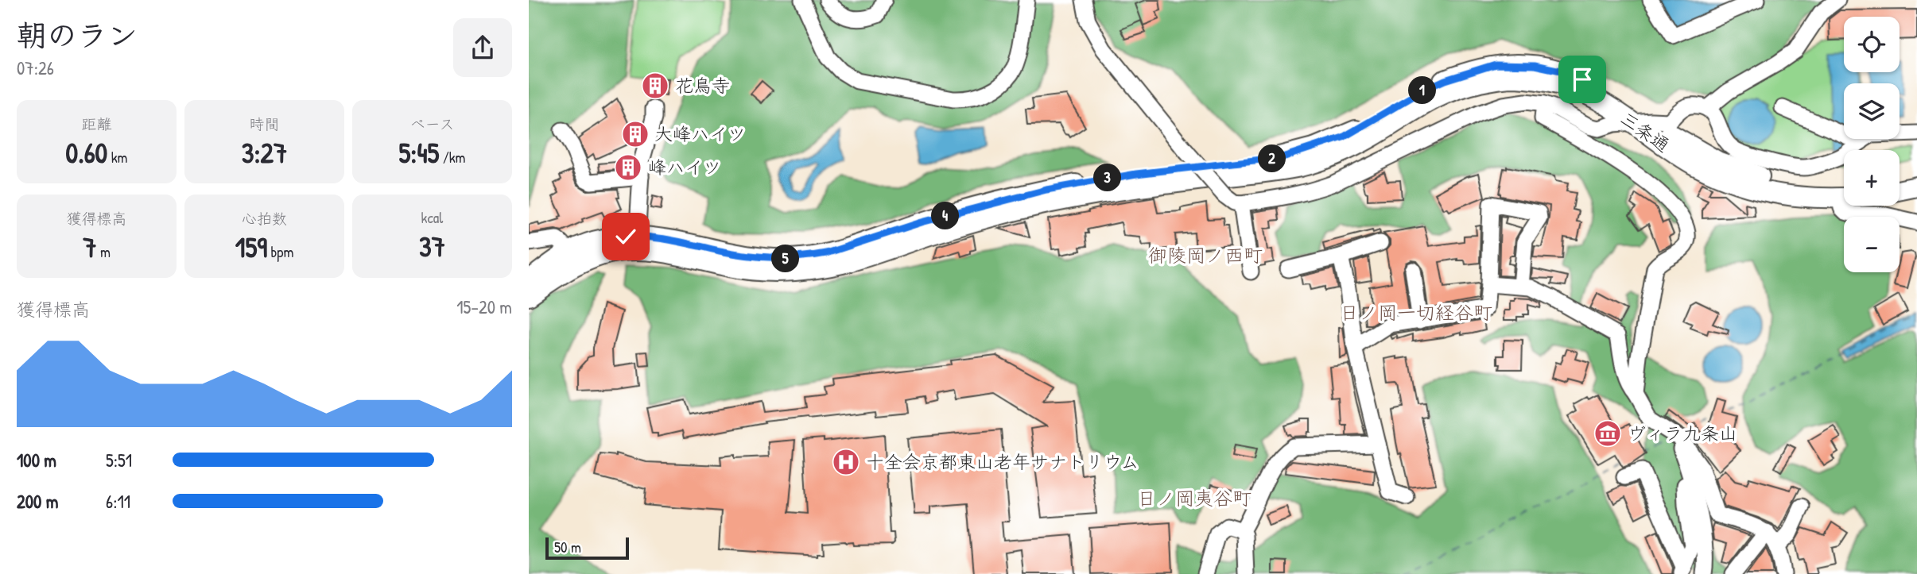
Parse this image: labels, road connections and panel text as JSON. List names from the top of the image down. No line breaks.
{"streets":{"main road":["三条通"]},"districts":["御陵岡ノ西町","日ノ岡一切経谷町","日ノ岡夷谷町"],"places":{"building":["花鳥寺","大峰ハイツ","峰ハイツ"],"museum":["ヴィラ九条山"],"hospital":["十全会京都東山老年サナトリウム"]},"scale_bar":"50 m","page":{"heading":["朝のラン","07:26"],"map_buttons":["+","−"],"pins":["1","2","3","4","5"],"stats":[["距離","0.60 km"],["時間","3:27"],["ペース","5:45 /km"],["獲得標高","7 m"],["心拍数","159 bpm"],["kcal","37"]],"chart":["獲得標高","15–20 m"],"list":[{"name":"100 m","note":"5:51"},{"name":"200 m","note":"6:11"}],"scale":"50 m"}}
